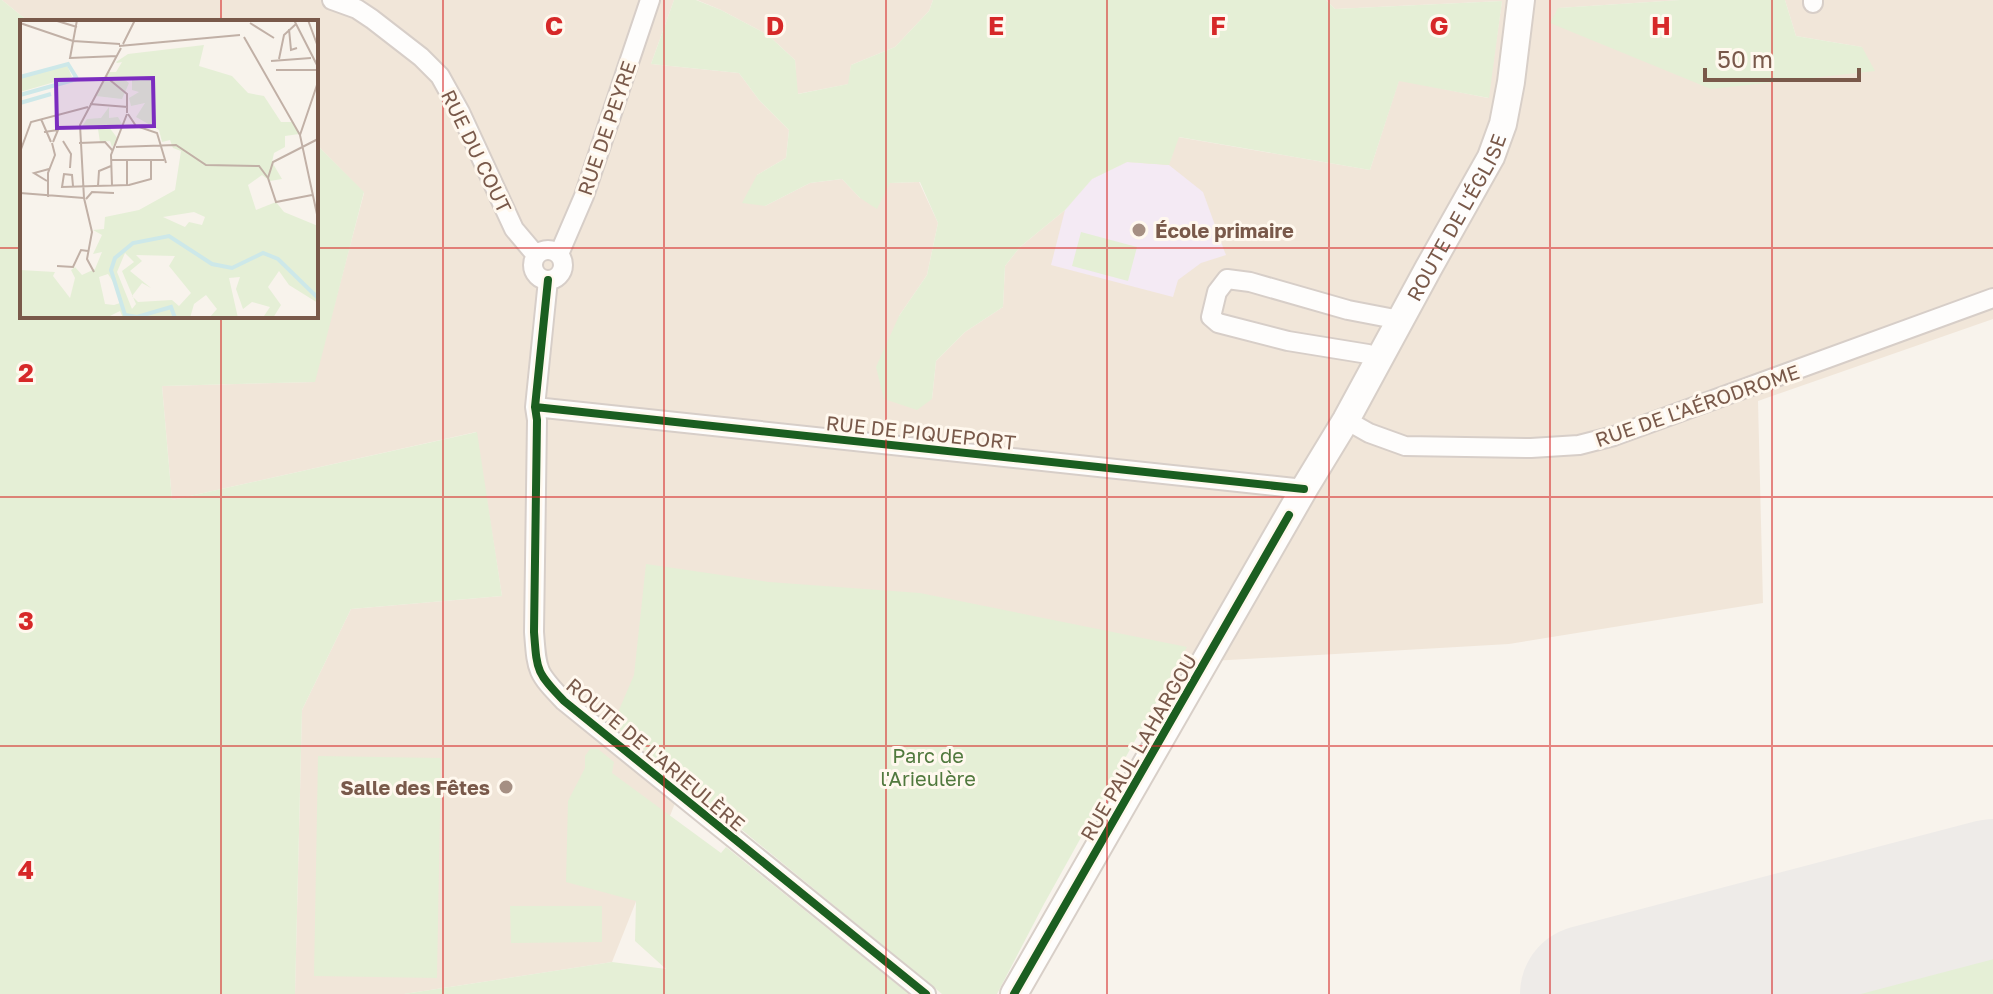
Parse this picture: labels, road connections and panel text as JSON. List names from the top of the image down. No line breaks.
{"streets":{"street":["RUE DE PEYRE","RUE DU COUT","ROUTE DE L'ÉGLISE","RUE DE L'AÉRODROME","RUE DE PIQUEPORT","RUE PAUL LAHARGOU","ROUTE DE L'ARIEULÈRE"]},"crossings":[["RUE DE PEYRE","RUE DU COUT"],["RUE DE PEYRE","RUE DE PIQUEPORT"],["RUE DE PEYRE","ROUTE DE L'ARIEULÈRE"],["ROUTE DE L'ÉGLISE","RUE DE L'AÉRODROME"],["ROUTE DE L'ÉGLISE","RUE PAUL LAHARGOU"],["RUE DE L'AÉRODROME","RUE PAUL LAHARGOU"],["RUE DE PIQUEPORT","RUE PAUL LAHARGOU"],["RUE DE PIQUEPORT","ROUTE DE L'ARIEULÈRE"]],"parks":["Parc de l'Arieulère"],"places":["École primaire","Salle des Fêtes"],"scale_bar":"50 m","grid":{"columns":["C","D","E","F","G","H"],"rows":["2","3","4"]}}
